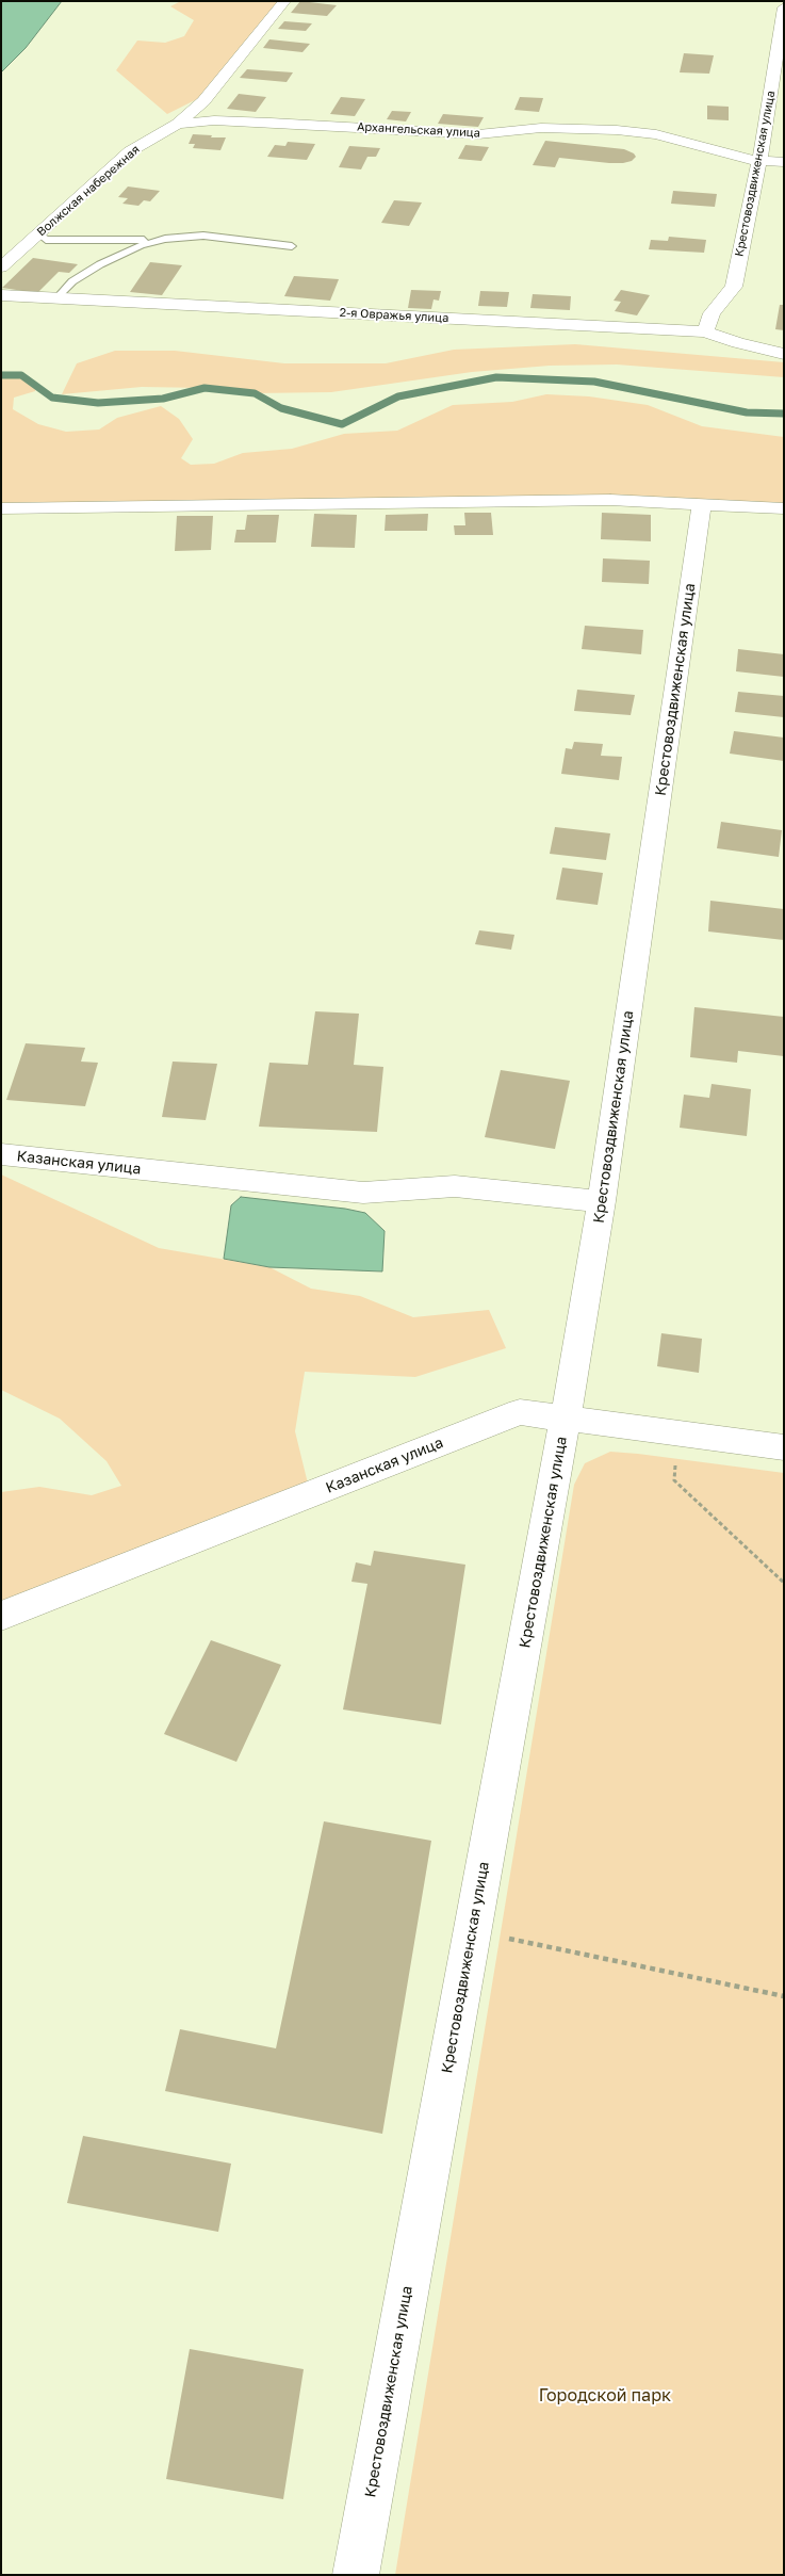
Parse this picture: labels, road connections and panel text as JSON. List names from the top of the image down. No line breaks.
{"streets":{"street":["Архангельская улица","Крестовоздвиженская улица","Волжская набережная","2-я Овражья улица","Казанская улица"]},"crossings":[["Архангельская улица","Крестовоздвиженская улица"],["Архангельская улица","Волжская набережная"],["Крестовоздвиженская улица","2-я Овражья улица"],["Крестовоздвиженская улица","Казанская улица"]],"parks":["Городской парк"]}
